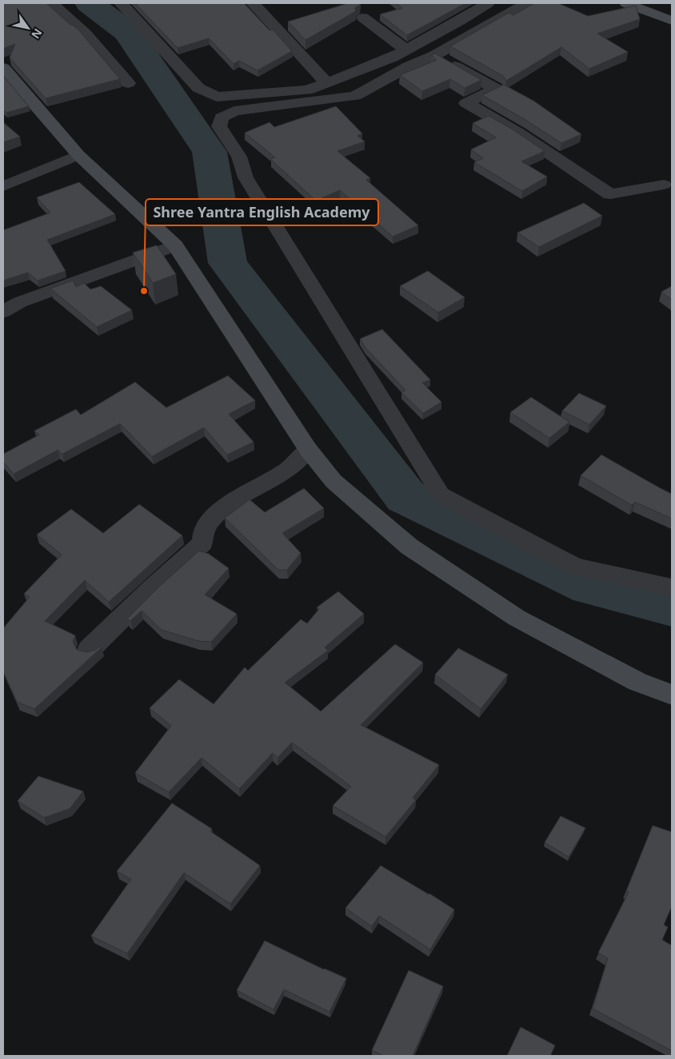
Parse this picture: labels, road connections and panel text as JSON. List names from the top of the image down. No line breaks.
{"places":["Shree Yantra English Academy"],"north":"bottom right"}
